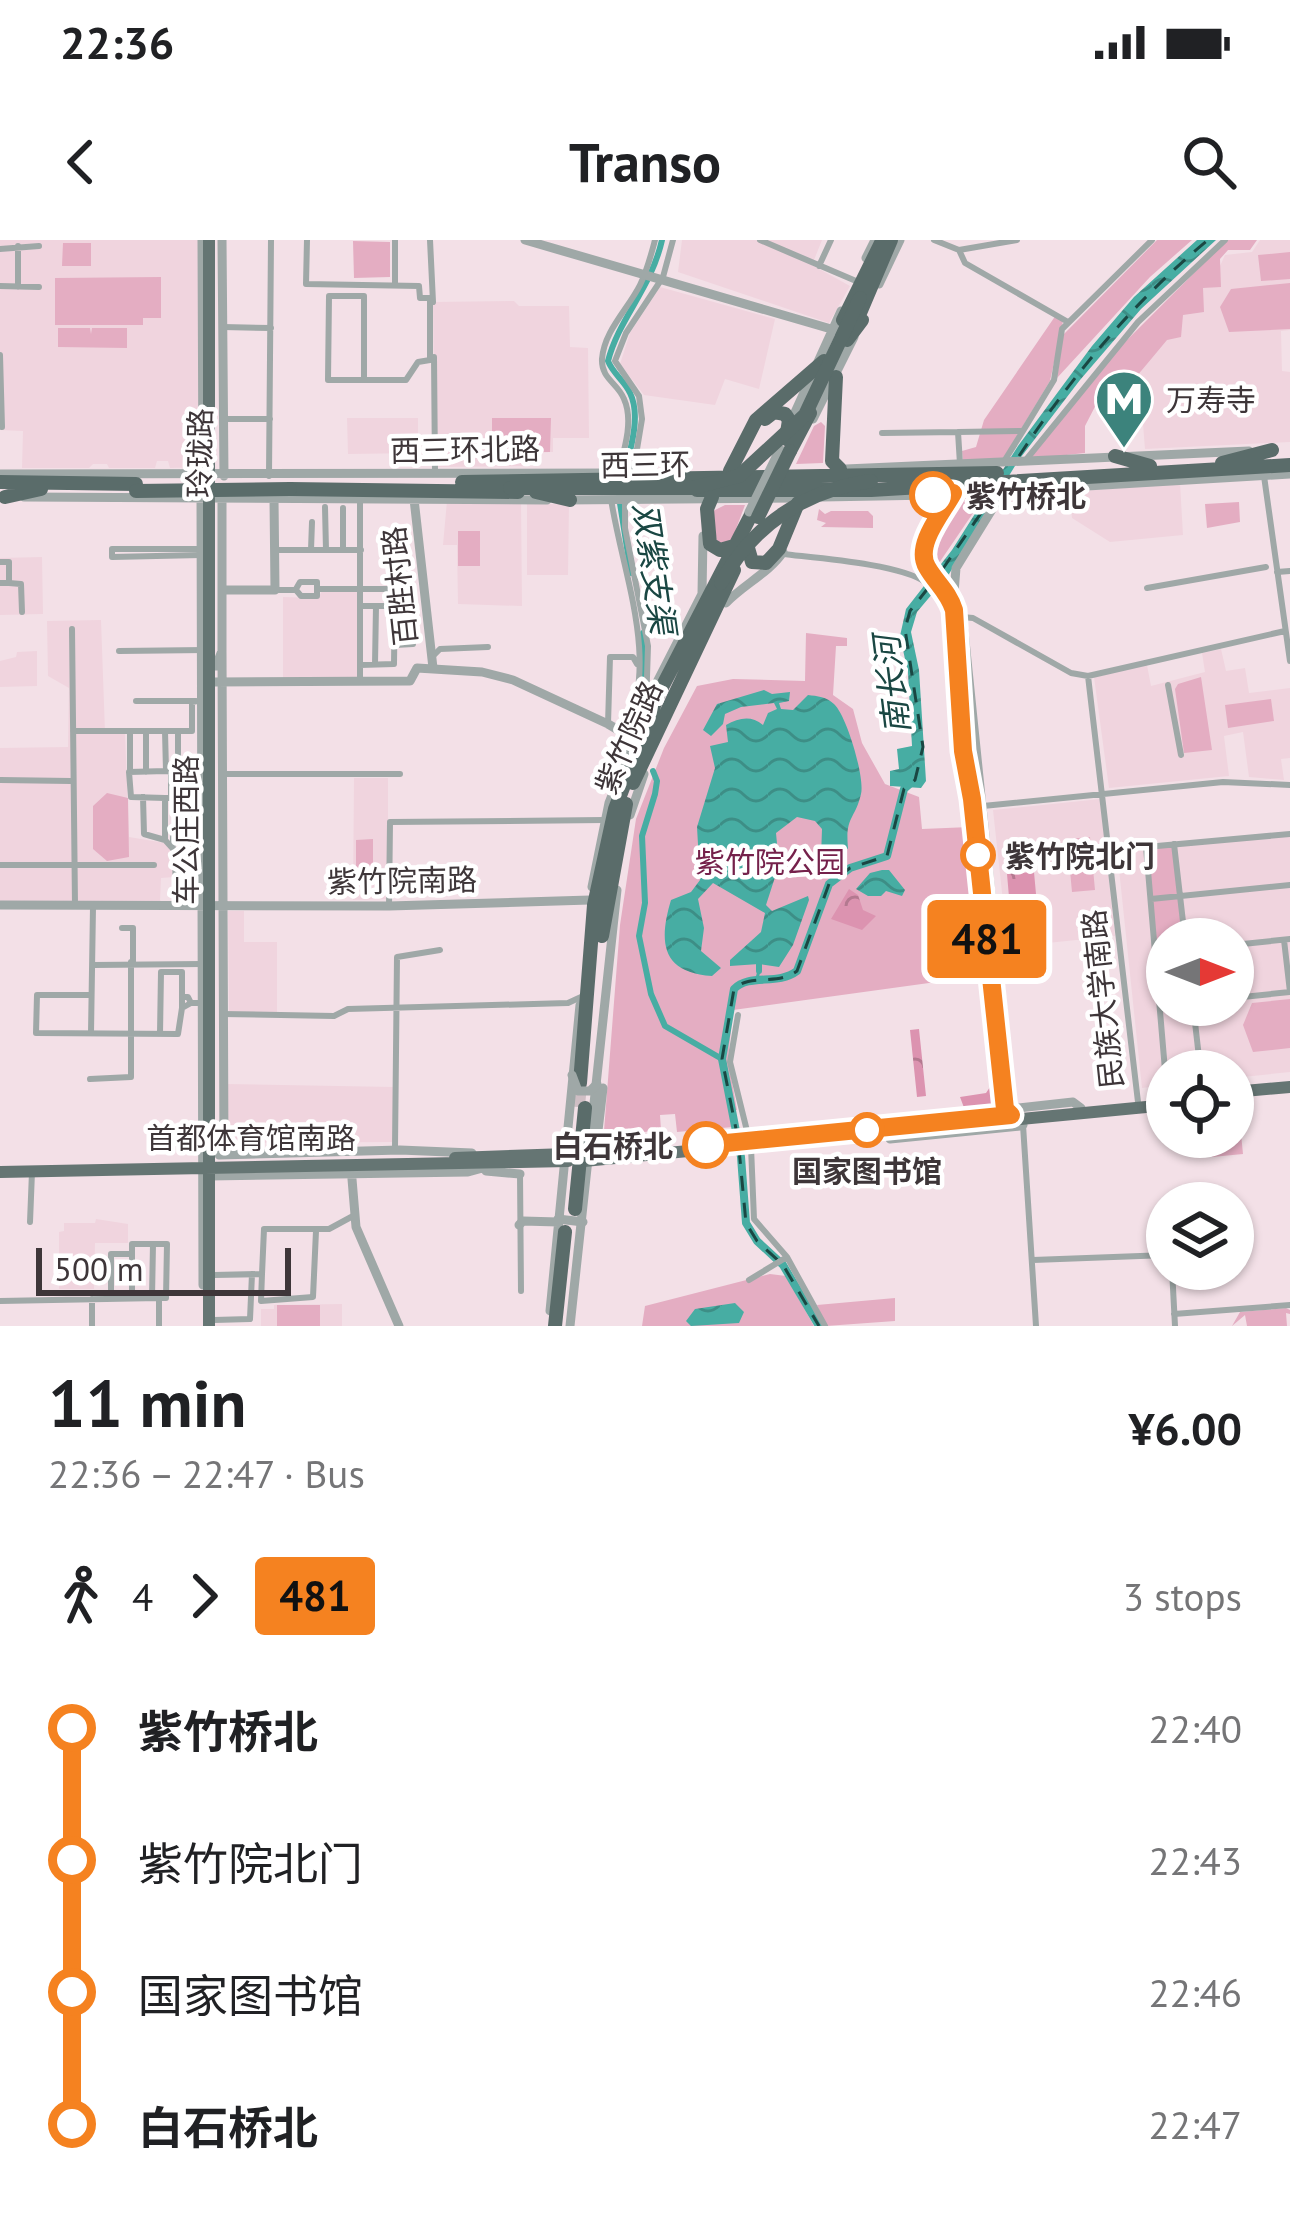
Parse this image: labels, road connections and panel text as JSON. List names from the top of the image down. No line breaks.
{"streets":{"highway":["西三环","紫竹院路"],"main road":["玲珑路","车公庄西路","首都体育馆南路"],"street":["西三环北路","百胜村路","紫竹院南路","民族大学南路"]},"crossings":[["西三环北路","玲珑路"],["西三环北路","西三环"],["西三环北路","百胜村路"],["西三环北路","车公庄西路"],["玲珑路","车公庄西路"],["紫竹院路","紫竹院南路"],["紫竹院路","首都体育馆南路"],["车公庄西路","紫竹院南路"],["车公庄西路","首都体育馆南路"]],"water":["双紫支渠","南长河"],"parks":["紫竹院公园"],"places":{"metro station":["万寿寺"],"other":["紫竹桥北","紫竹院北门","国家图书馆","白石桥北"]},"lines":["bus line 481"],"scale_bar":"500 m","north":"right","page":{"status":"22:36","header":"Transo","on_map":"481","scale":"500 m","heading":["11 min","22:36 – 22:47 · Bus","¥6.00"],"legs":["4","481","3 stops"],"list":[{"name":"紫竹桥北","value":"22:40"},{"name":"紫竹院北门","value":"22:43"},{"name":"国家图书馆","value":"22:46"},{"name":"白石桥北","value":"22:47"}]}}
